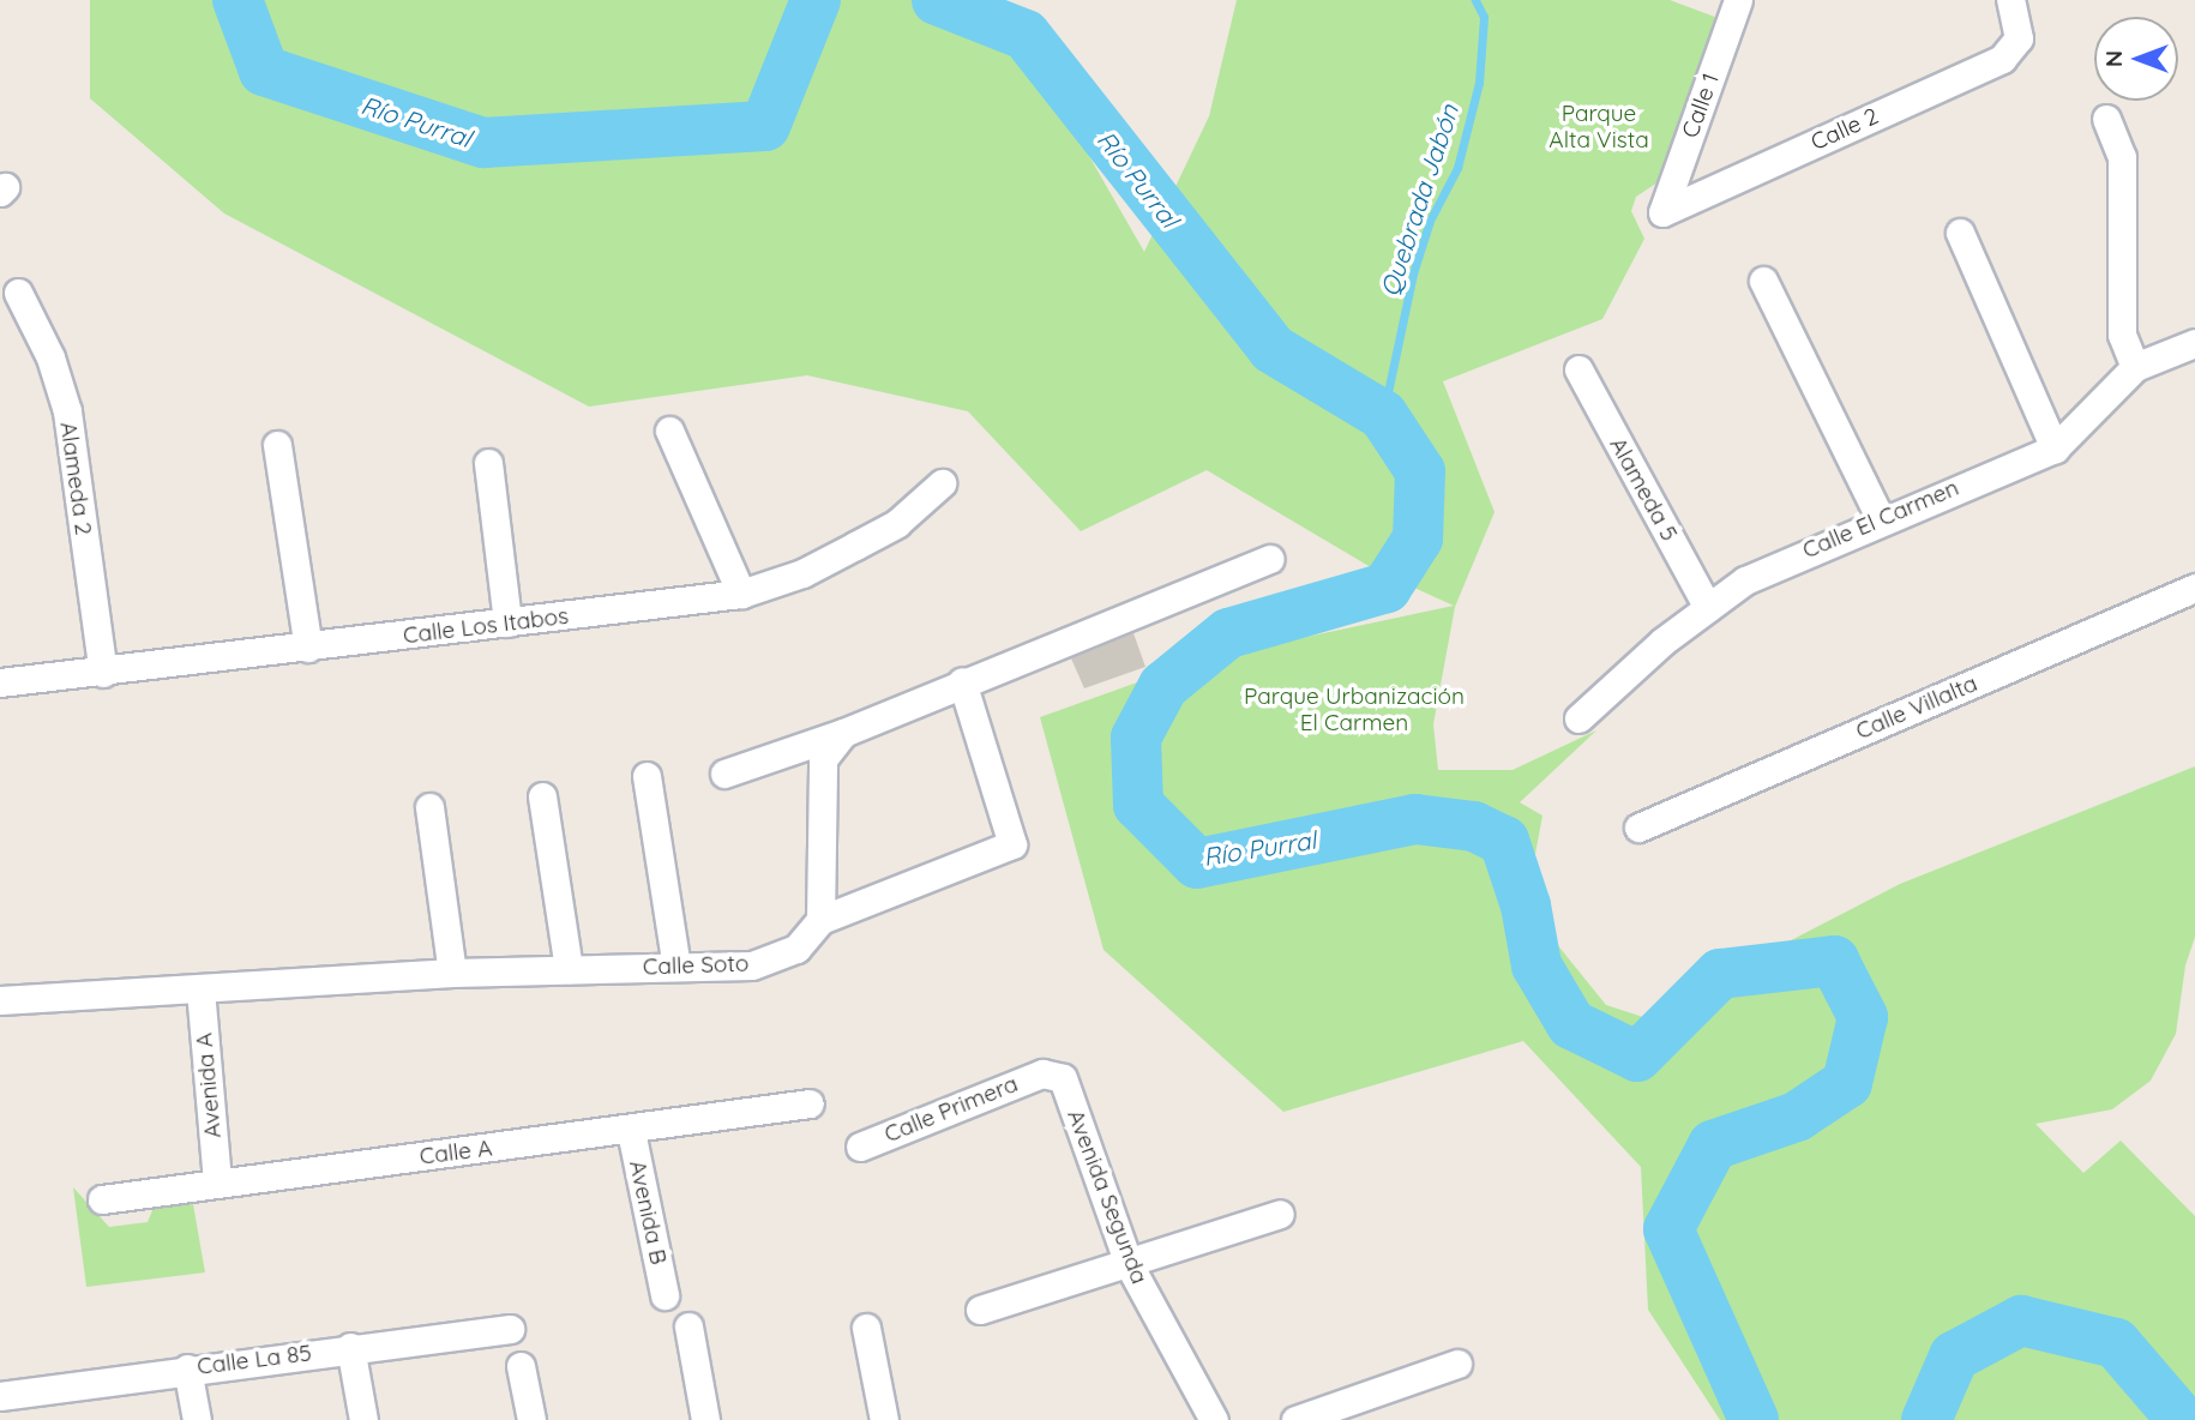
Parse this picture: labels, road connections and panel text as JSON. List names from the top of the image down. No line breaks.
{"streets":{"street":["Calle 1","Calle 2","Alameda 2","Alameda 5","Calle El Carmen","Calle Los Itabos","Calle Villalta","Calle Soto","Avenida A","Calle Primera","Calle A","Avenida Segunda","Avenida B","Calle La 85"]},"crossings":[["Calle 1","Calle 2"],["Alameda 2","Calle Los Itabos"],["Alameda 5","Calle El Carmen"],["Calle Soto","Avenida A"],["Avenida A","Calle A"],["Calle Primera","Avenida Segunda"],["Calle A","Avenida B"]],"water":["Río Purral","Quebrada Jabón"],"parks":["Parque Alta Vista","Parque Urbanización El Carmen"],"north":"left"}
